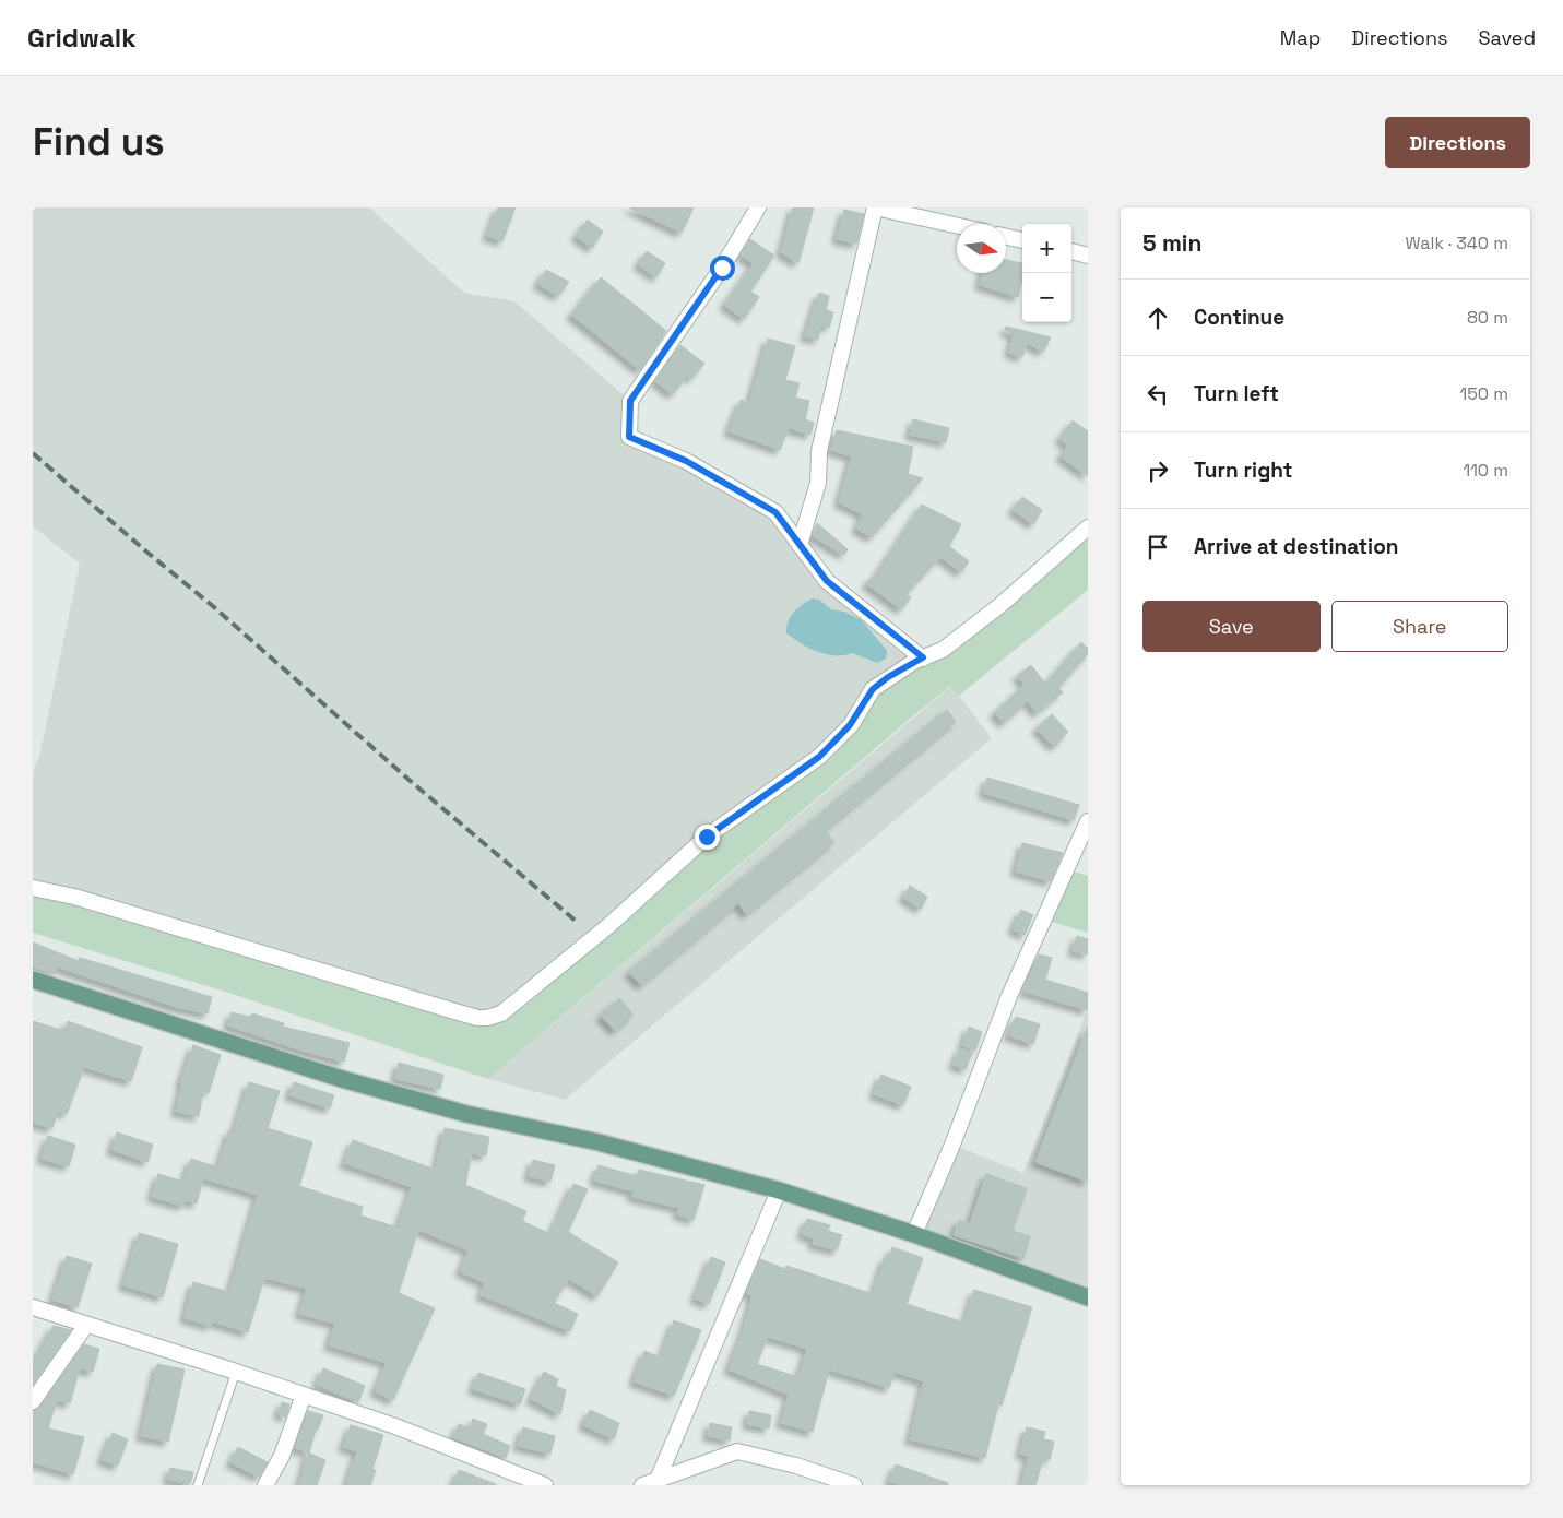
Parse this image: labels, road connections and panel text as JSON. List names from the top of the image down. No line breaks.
{"north":"right","page":{"header":"Gridwalk","nav":["Map","Directions","Saved"],"buttons":["Directions",["Save","Share"]],"title":"Find us","heading":["5 min","Walk · 340 m"],"map_buttons":["+","−"],"list":[["Continue","80 m"],["Turn left","150 m"],["Turn right","110 m"],"Arrive at destination"]}}
